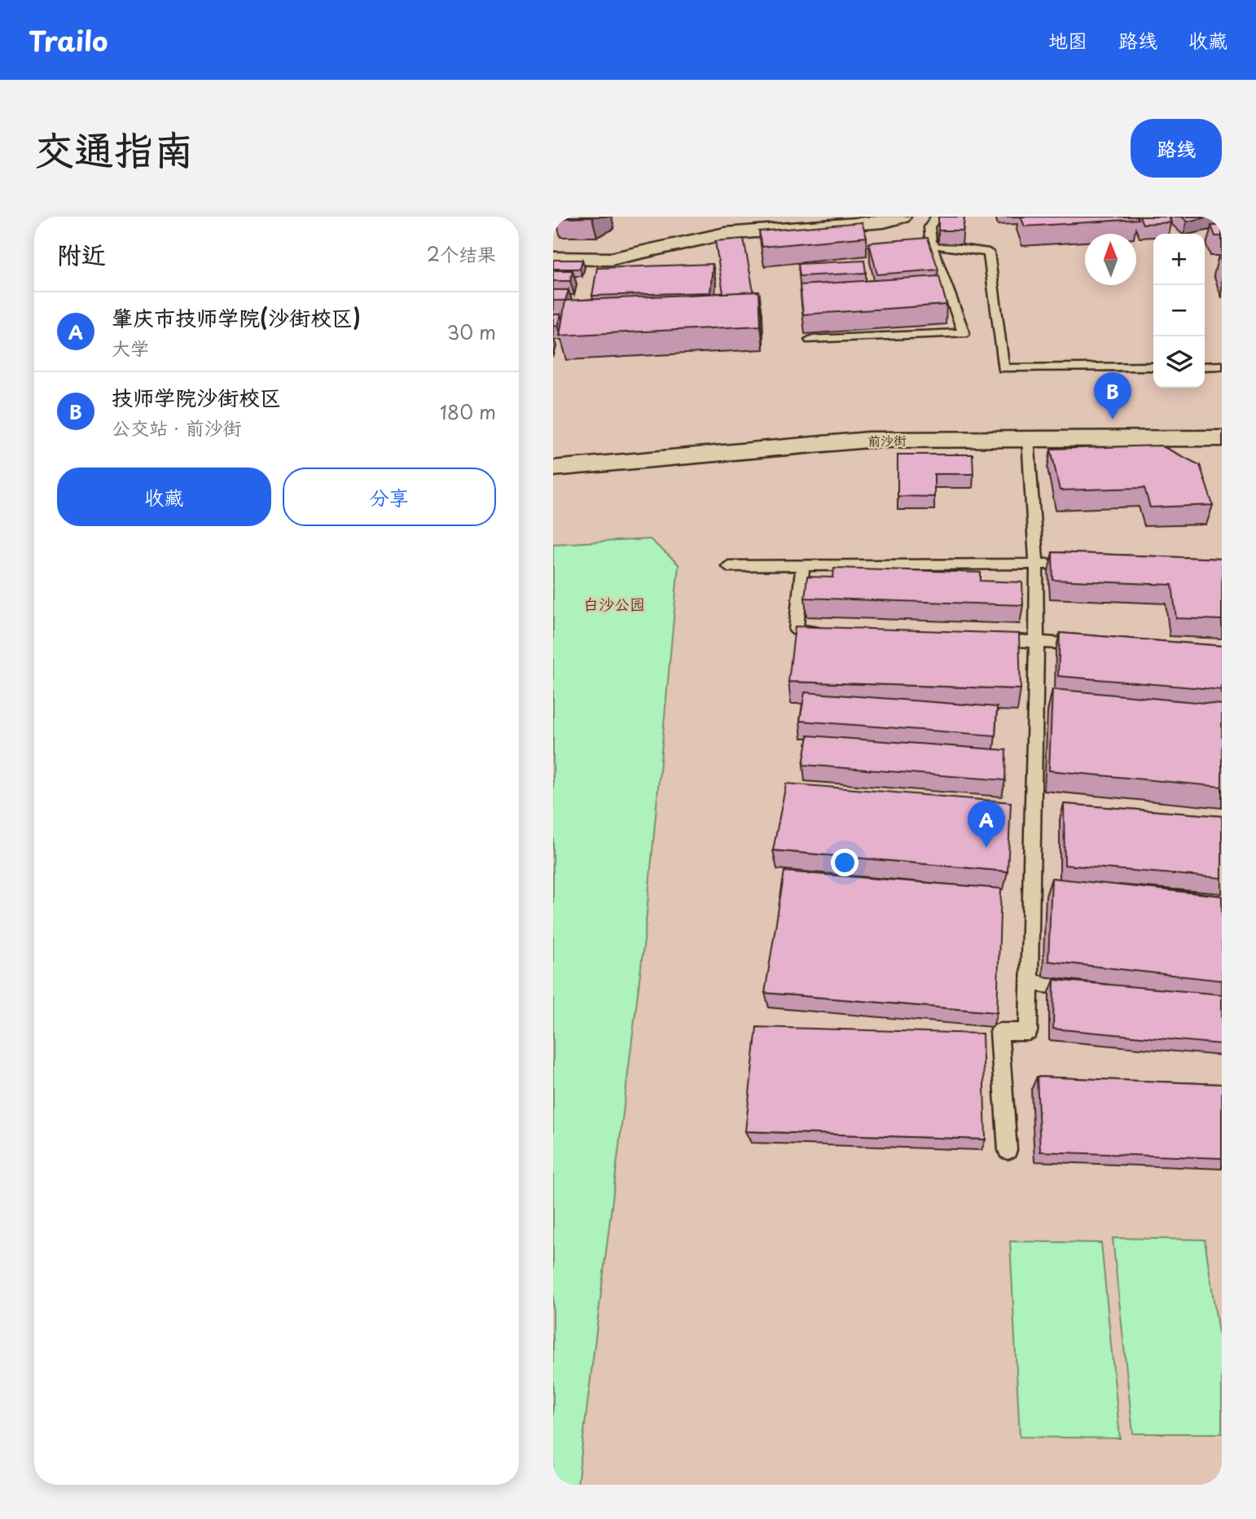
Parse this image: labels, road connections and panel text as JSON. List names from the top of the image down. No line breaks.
{"streets":{"street":["前沙街"]},"parks":["白沙公园"],"north":"top","page":{"header":"Trailo","nav":["地图","路线","收藏"],"title":"交通指南","buttons":["路线",["收藏","分享"]],"heading":["附近","2个结果"],"map_buttons":["+","−"],"list":[{"mark":"A","name":"肇庆市技师学院(沙街校区)","note":"大学","value":"30 m"},{"mark":"B","name":"技师学院沙街校区","note":"公交站 · 前沙街","value":"180 m"}],"pins":["B","A"]}}
